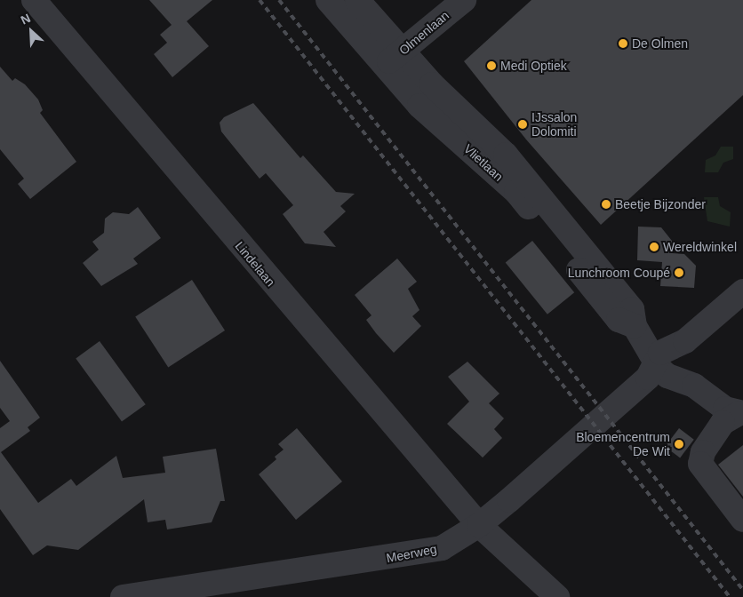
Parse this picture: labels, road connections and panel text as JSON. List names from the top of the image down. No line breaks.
{"streets":{"street":["Olmenlaan","Vlietlaan","Lindelaan","Meerweg"]},"crossings":[["Olmenlaan","Vlietlaan"],["Vlietlaan","Meerweg"],["Lindelaan","Meerweg"]],"places":["De Olmen","Medi Optiek","IJssalon Dolomiti","Beetje Bijzonder","Wereldwinkel","Lunchroom Coupé","Bloemencentrum De Wit"],"north":"top left"}
